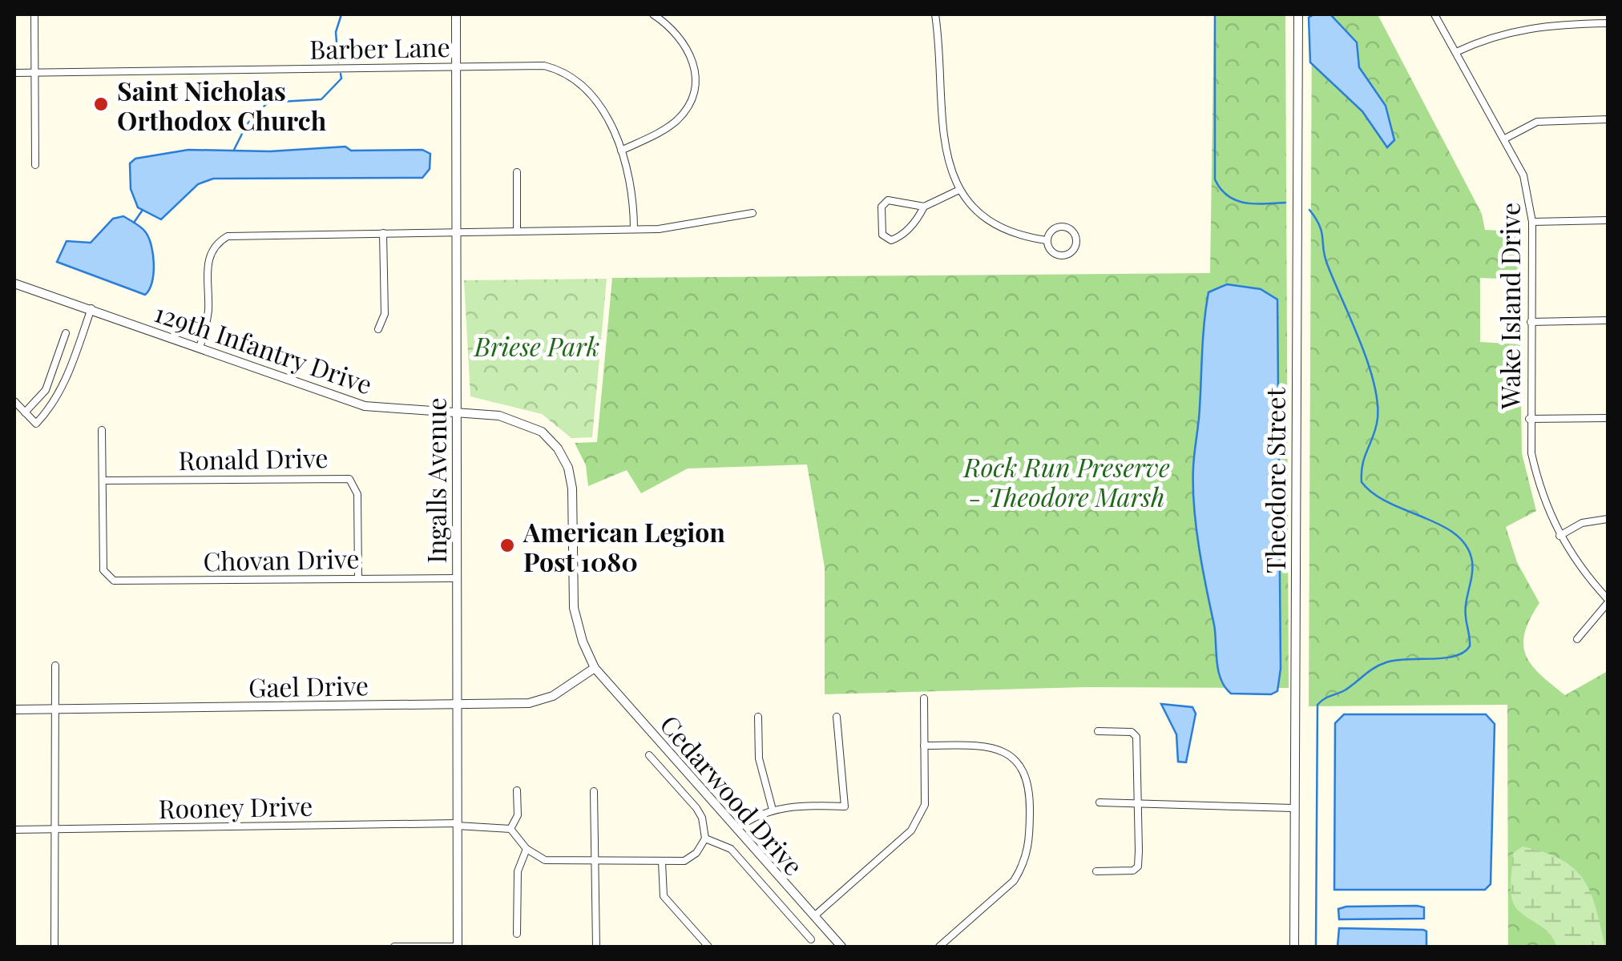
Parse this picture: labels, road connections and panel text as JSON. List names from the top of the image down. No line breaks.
{"streets":{"street":["Barber Lane","Wake Island Drive","129th Infantry Drive","Ronald Drive","Ingalls Avenue","Theodore Street","Chovan Drive","Gael Drive","Cedarwood Drive","Rooney Drive"]},"crossings":[["Barber Lane","Ingalls Avenue"],["129th Infantry Drive","Ingalls Avenue"],["129th Infantry Drive","Gael Drive"],["129th Infantry Drive","Cedarwood Drive"],["Ronald Drive","Chovan Drive"],["Ingalls Avenue","Chovan Drive"],["Ingalls Avenue","Gael Drive"],["Ingalls Avenue","Rooney Drive"],["Gael Drive","Cedarwood Drive"]],"parks":["Briese Park","Rock Run Preserve - Theodore Marsh"],"places":["Saint Nicholas Orthodox Church","American Legion Post 1080"]}
